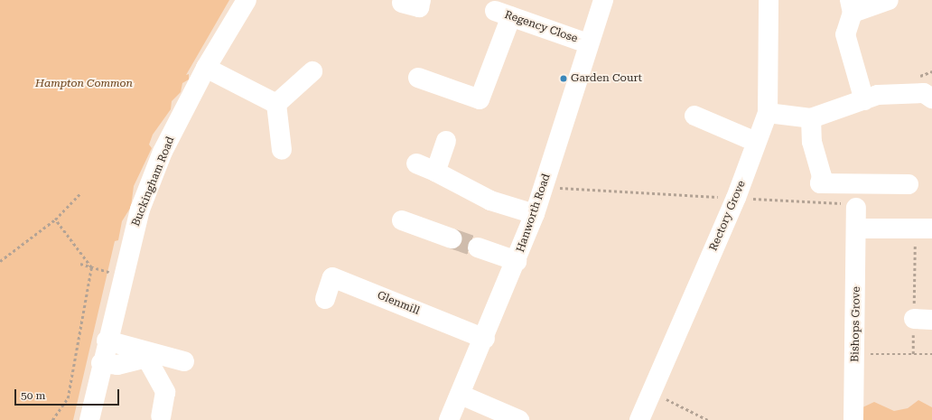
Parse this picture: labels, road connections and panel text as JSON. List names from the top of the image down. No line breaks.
{"streets":{"street":["Regency Close","Buckingham Road","Hanworth Road","Rectory Grove","Glenmill","Bishops Grove"]},"crossings":[["Regency Close","Hanworth Road"],["Hanworth Road","Glenmill"]],"parks":["Hampton Common"],"places":["Garden Court"],"scale_bar":"50 m"}
